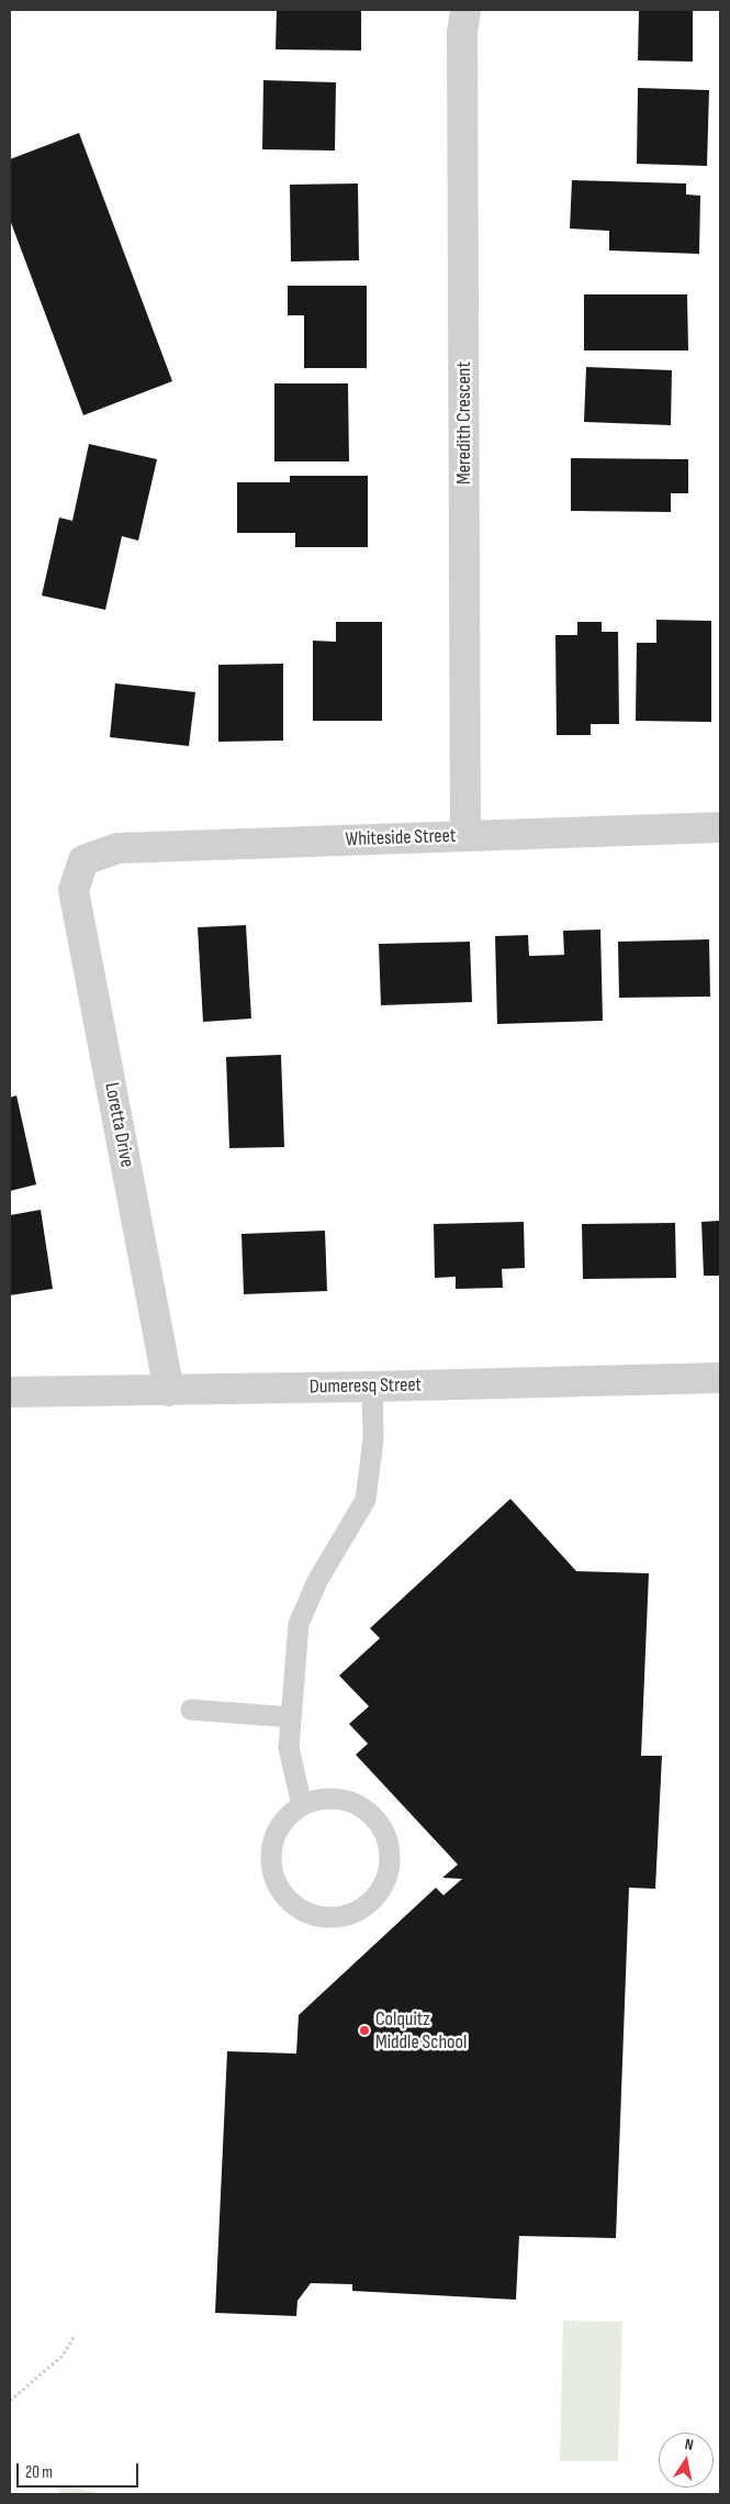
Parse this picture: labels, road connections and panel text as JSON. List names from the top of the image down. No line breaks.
{"streets":{"street":["Meredith Crescent","Whiteside Street","Loretta Drive","Dumeresq Street"]},"crossings":[["Meredith Crescent","Whiteside Street"],["Whiteside Street","Loretta Drive"],["Loretta Drive","Dumeresq Street"]],"places":["Colquitz Middle School"],"scale_bar":"20 m","north":"top"}
